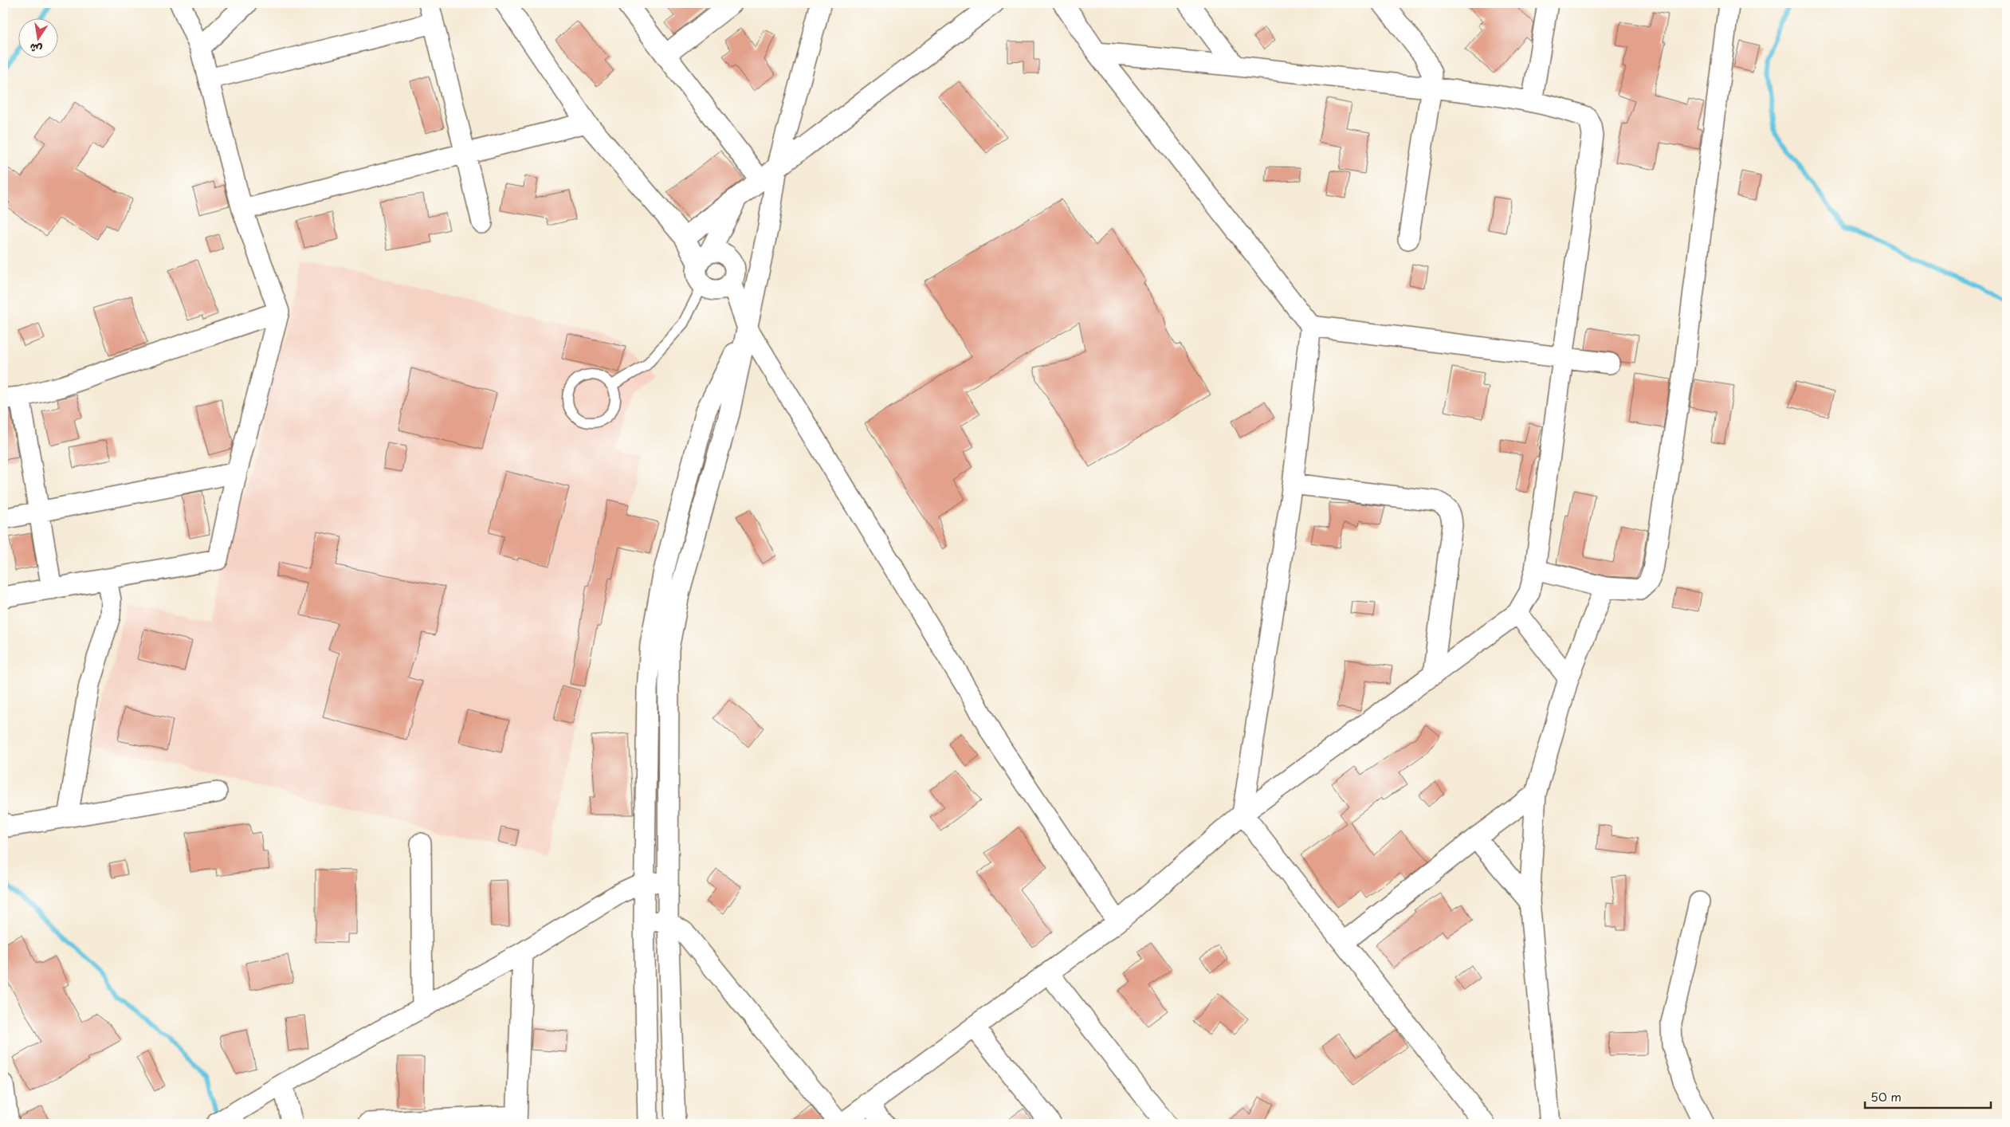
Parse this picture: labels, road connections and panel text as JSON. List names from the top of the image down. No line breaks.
{"scale_bar":"50 m","north":"bottom"}
